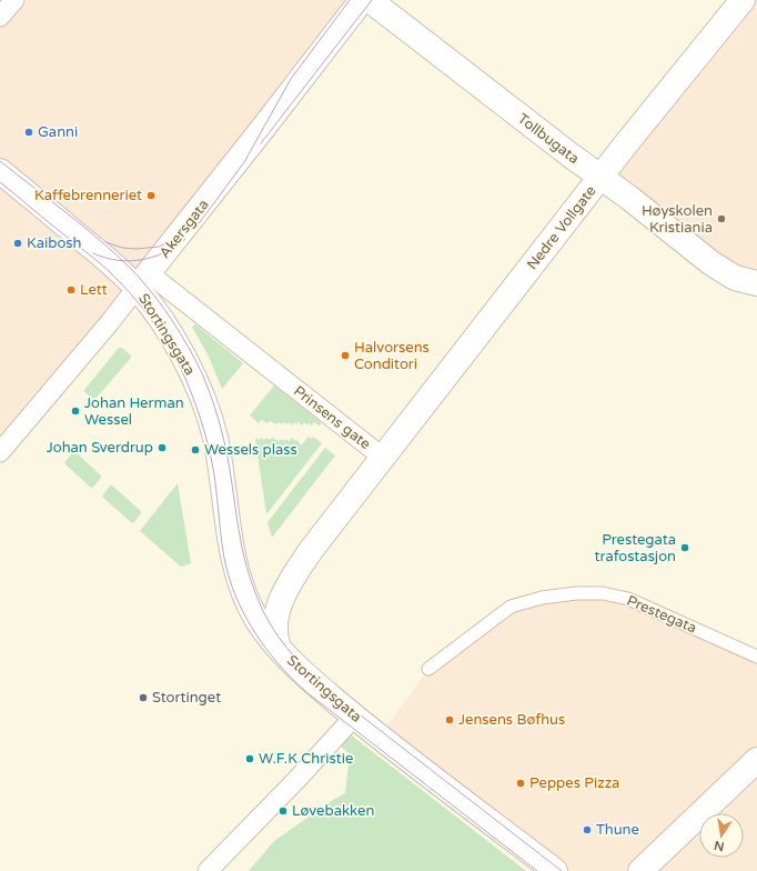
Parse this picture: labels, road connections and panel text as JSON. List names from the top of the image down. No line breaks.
{"streets":{"street":["Tollbugata","Nedre Vollgate","Akersgata","Stortingsgata","Prinsens gate"],"lane":["Prestegata"]},"crossings":[["Tollbugata","Nedre Vollgate"],["Nedre Vollgate","Prinsens gate"],["Akersgata","Stortingsgata"],["Akersgata","Prinsens gate"],["Stortingsgata","Prinsens gate"]],"places":["Ganni","Kaffebrenneriet","Høyskolen Kristiania","Kaibosh","Lett","Halvorsens Conditori","Johan Herman Wessel","Johan Sverdrup","Wessels plass","Prestegata trafostasjon","Stortinget","Jensens Bøfhus","W.F.K Christie","Peppes Pizza","Løvebakken","Thune"],"north":"bottom"}
